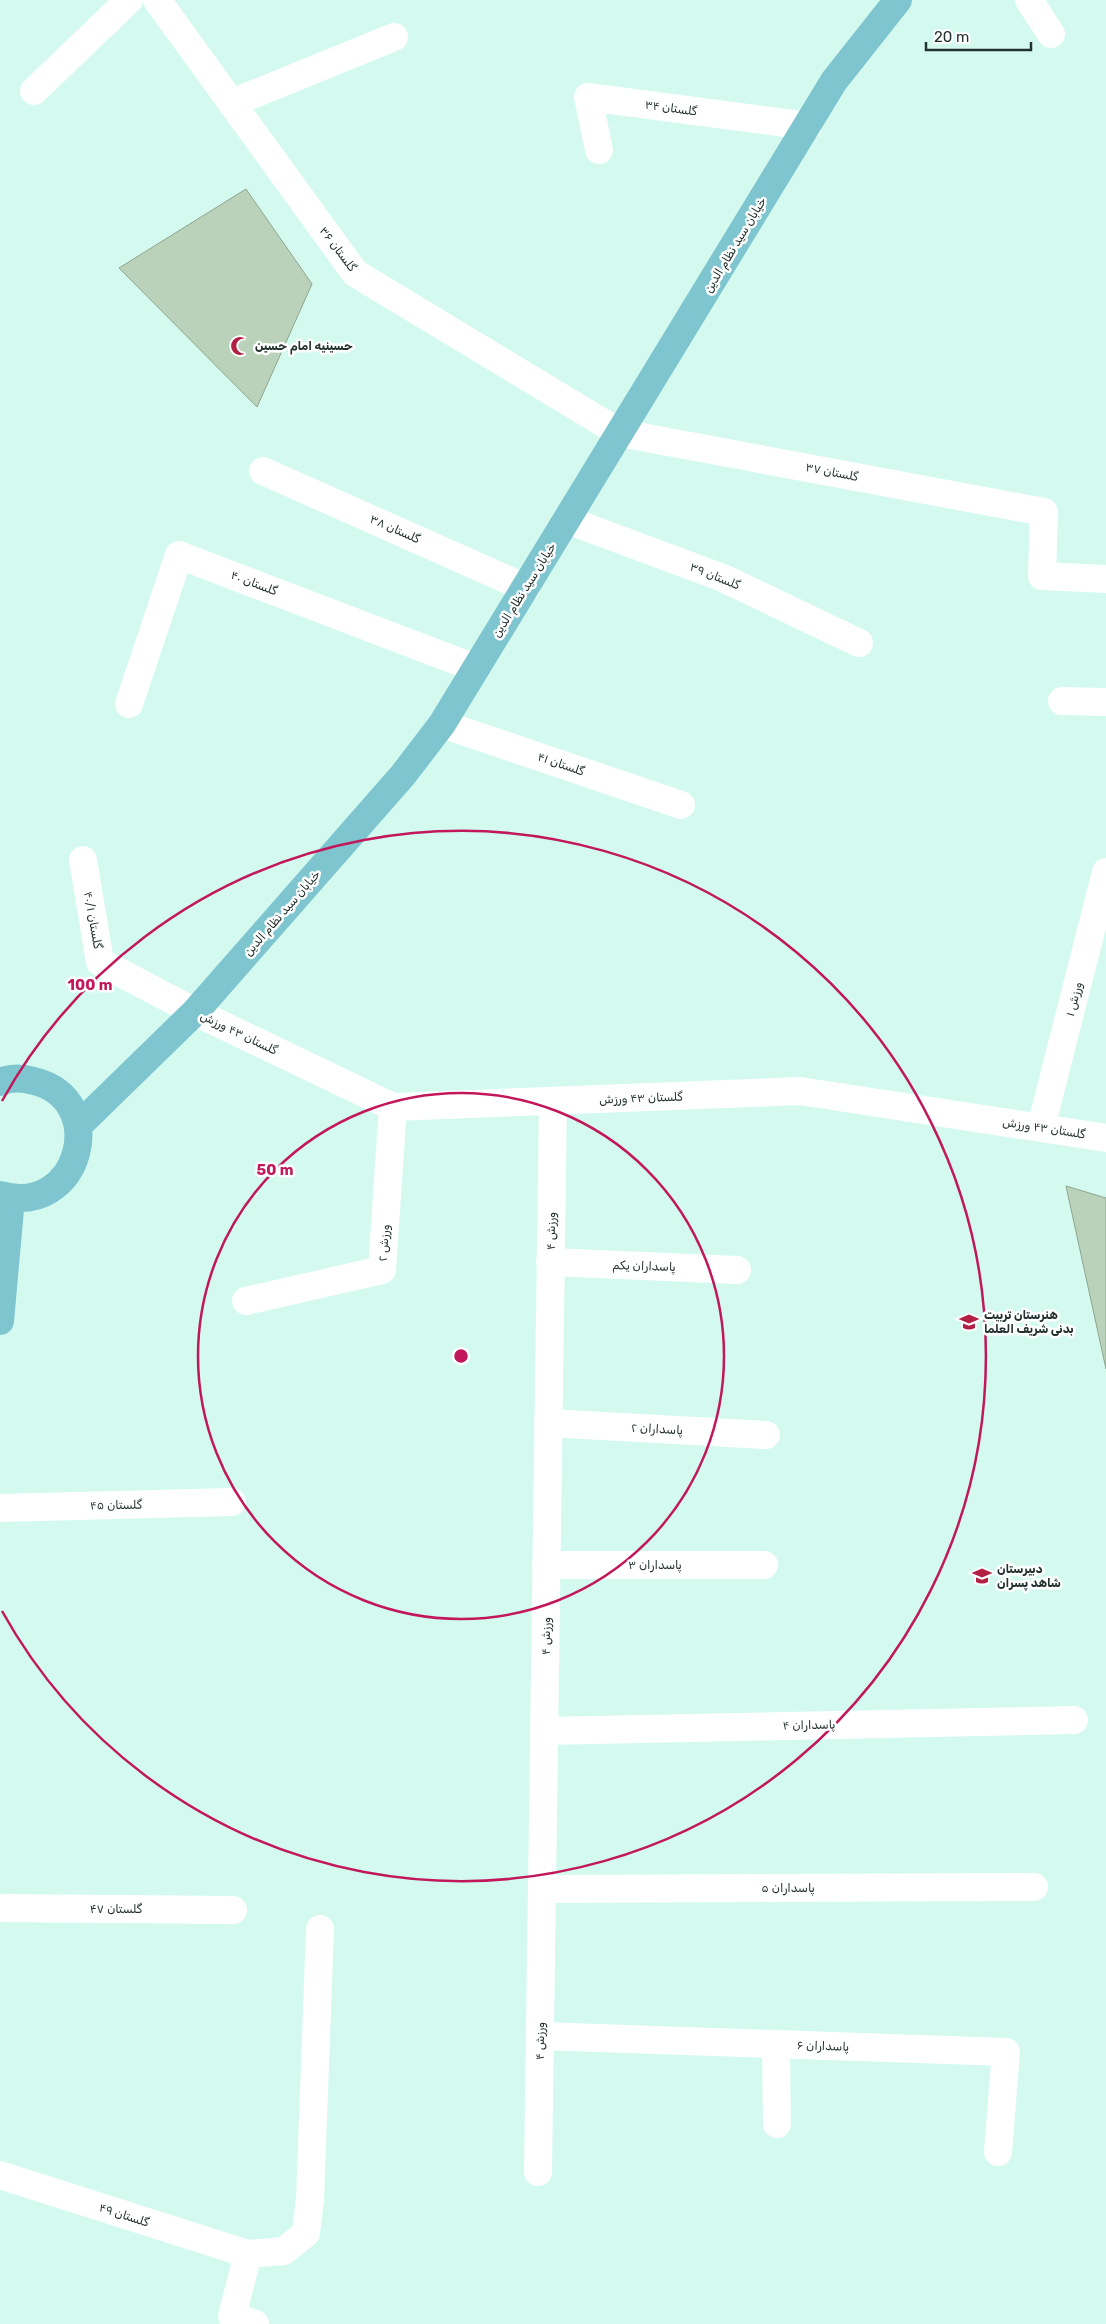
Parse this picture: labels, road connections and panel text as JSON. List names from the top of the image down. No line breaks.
{"streets":{"main road":["خیابان سید نظام الدین"],"street":["گلستان ۳۴","گلستان ۳۶","گلستان ۳۷","گلستان ۳۸","گلستان ۳۹","گلستان ۴۰","گلستان ۴۱","گلستان ۴۰/۱","ورزش ۱","گلستان ۴۳ ورزش","ورزش ۴","ورزش ۲","پاسداران یکم","پاسداران ۲","گلستان ۴۵","پاسداران ۳","پاسداران ۴","پاسداران ۵","گلستان ۴۷","پاسداران ۶","گلستان ۴۹"]},"crossings":[["گلستان ۳۴","خیابان سید نظام الدین"],["خیابان سید نظام الدین","گلستان ۳۶"],["خیابان سید نظام الدین","گلستان ۳۷"],["خیابان سید نظام الدین","گلستان ۳۸"],["خیابان سید نظام الدین","گلستان ۳۹"],["خیابان سید نظام الدین","گلستان ۴۰"],["خیابان سید نظام الدین","گلستان ۴۱"],["خیابان سید نظام الدین","گلستان ۴۰/۱"],["خیابان سید نظام الدین","گلستان ۴۳ ورزش"],["گلستان ۳۶","گلستان ۳۷"],["گلستان ۴۰/۱","گلستان ۴۳ ورزش"],["ورزش ۱","گلستان ۴۳ ورزش"],["گلستان ۴۳ ورزش","ورزش ۴"],["گلستان ۴۳ ورزش","ورزش ۲"],["ورزش ۴","پاسداران یکم"],["ورزش ۴","پاسداران ۲"],["ورزش ۴","پاسداران ۳"],["ورزش ۴","پاسداران ۴"],["ورزش ۴","پاسداران ۵"],["ورزش ۴","پاسداران ۶"]],"places":{"mosque":["حسینیه امام حسین"],"school or university":["هنرستان تربیت بدنی شریف العلما","دبیرستان شاهد پسران"]},"scale_bar":"20 m","rings":["100 m","50 m"]}
